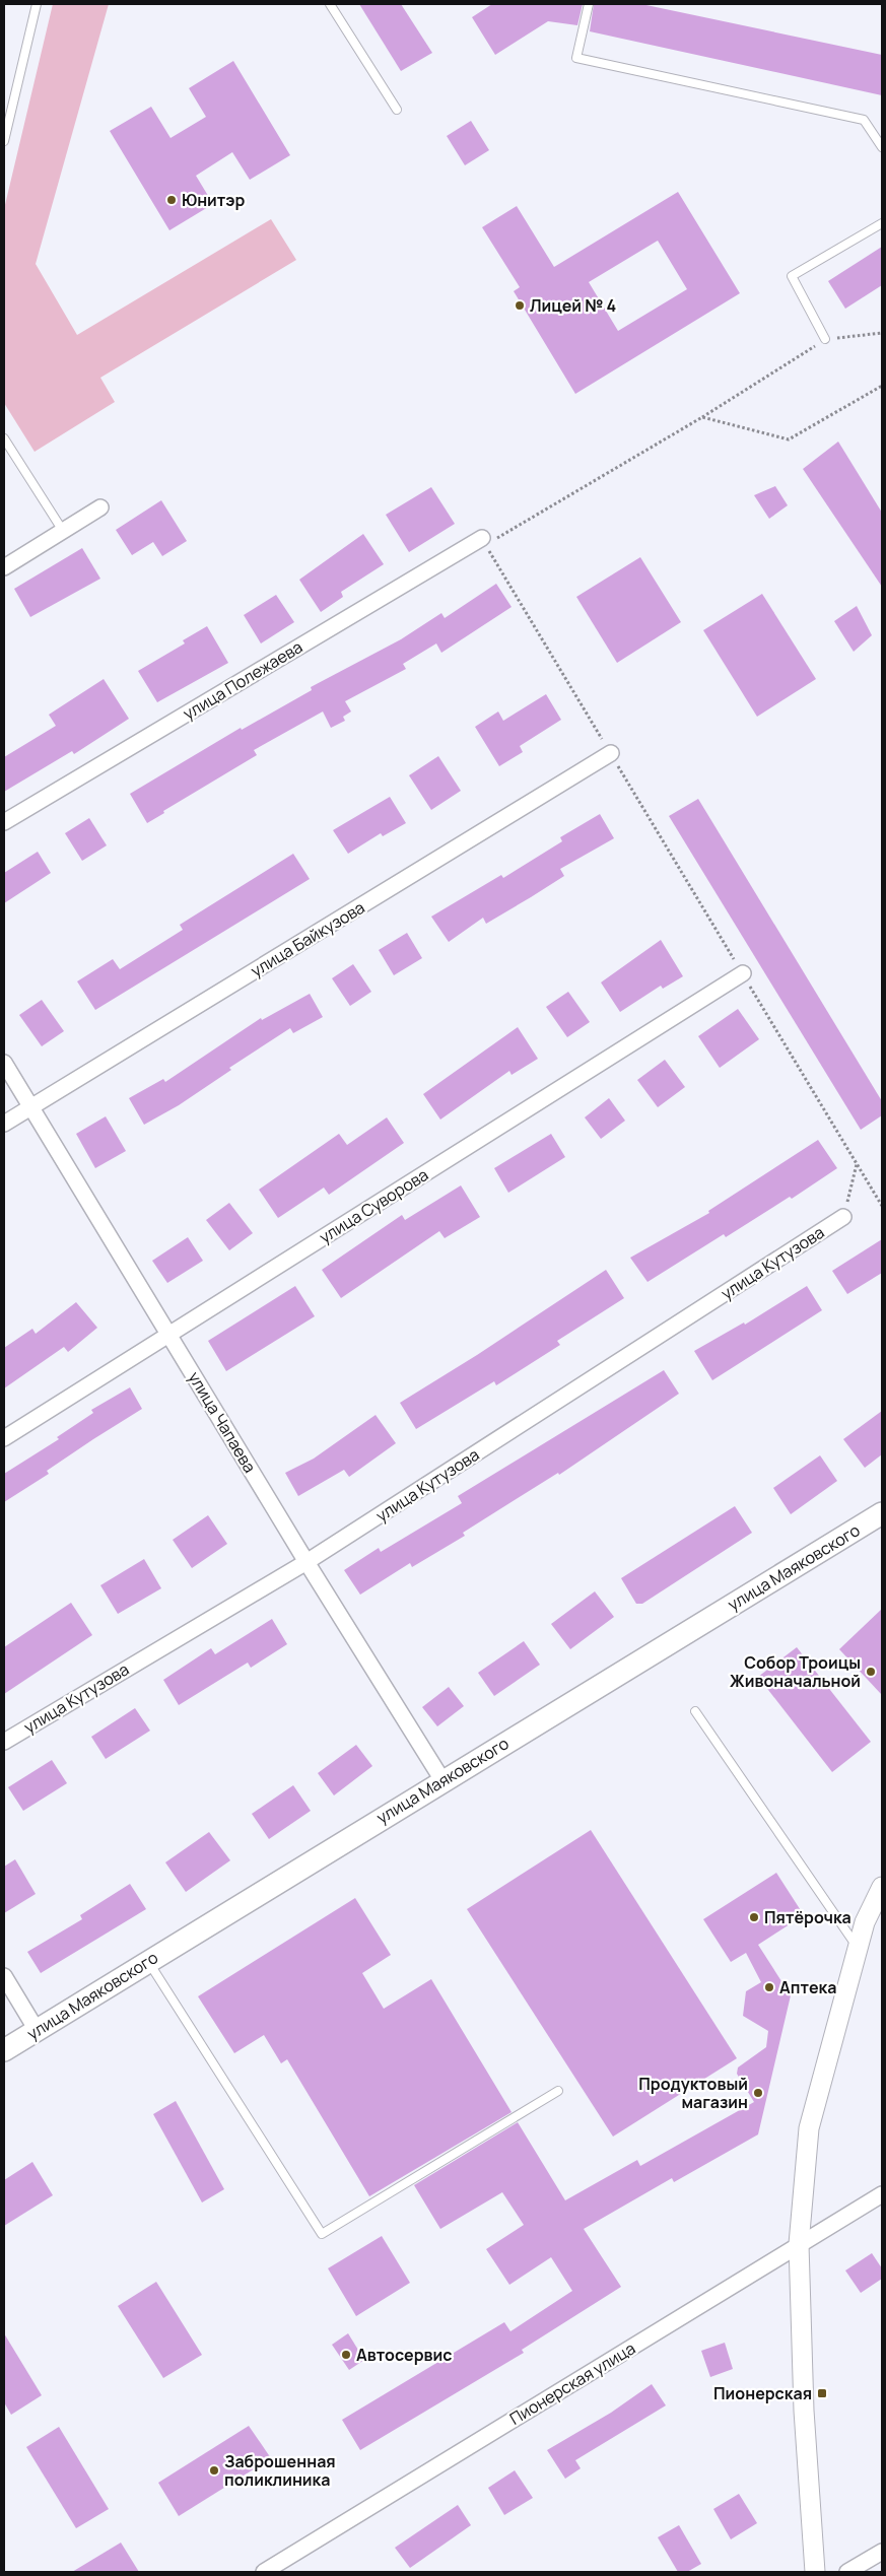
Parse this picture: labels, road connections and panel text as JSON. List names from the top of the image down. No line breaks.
{"streets":{"main road":["улица Маяковского"],"street":["улица Полежаева","улица Байкузова","улица Суворова","улица Кутузова","улица Чапаева","Пионерская улица"]},"crossings":[["улица Байкузова","улица Чапаева"],["улица Суворова","улица Чапаева"],["улица Кутузова","улица Чапаева"],["улица Чапаева","улица Маяковского"]],"places":{"other":["Юнитэр","Лицей № 4","Собор Троицы Живоначальной","Пятёрочка","Аптека","Продуктовый магазин","Автосервис","Заброшенная поликлиника"],"transit":["Пионерская"]}}
